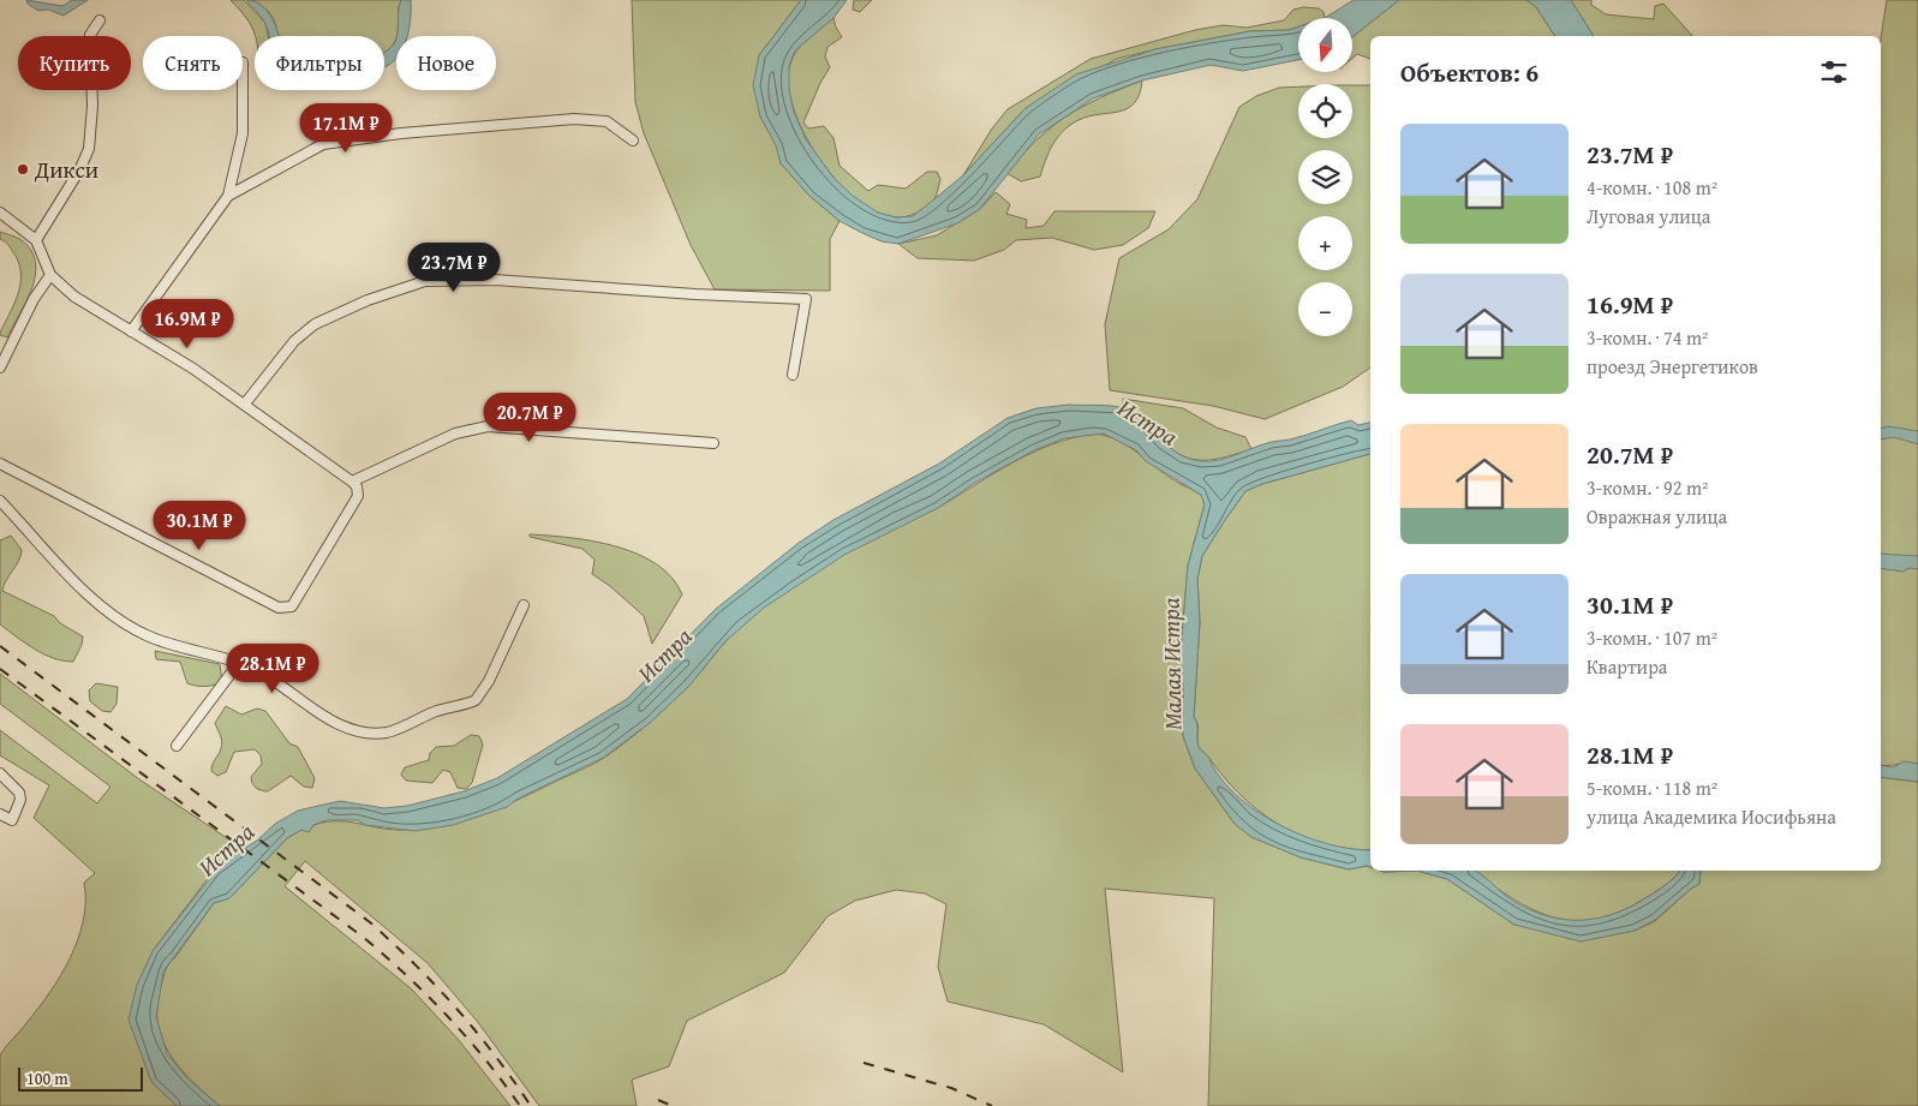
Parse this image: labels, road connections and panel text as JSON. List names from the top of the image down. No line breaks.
{"water":["Истра","Малая Истра"],"places":["Дикси"],"scale_bar":"100 m","north":"bottom","page":{"map_buttons":["+","−"],"chip":["Купить","Снять","Фильтры","Новое"],"heading":"Объектов: 6","price":["17.1M ₽","23.7M ₽","16.9M ₽","20.7M ₽","30.1M ₽","28.1M ₽"],"list":[{"name":"23.7M ₽","note":"4-комн. · 108 m² · Луговая улица"},{"name":"16.9M ₽","note":"3-комн. · 74 m² · проезд Энергетиков"},{"name":"20.7M ₽","note":"3-комн. · 92 m² · Овражная улица"},{"name":"30.1M ₽","note":"3-комн. · 107 m² · Квартира"},{"name":"28.1M ₽","note":"5-комн. · 118 m² · улица Академика Иосифьяна"}],"scale":"100 m"}}
